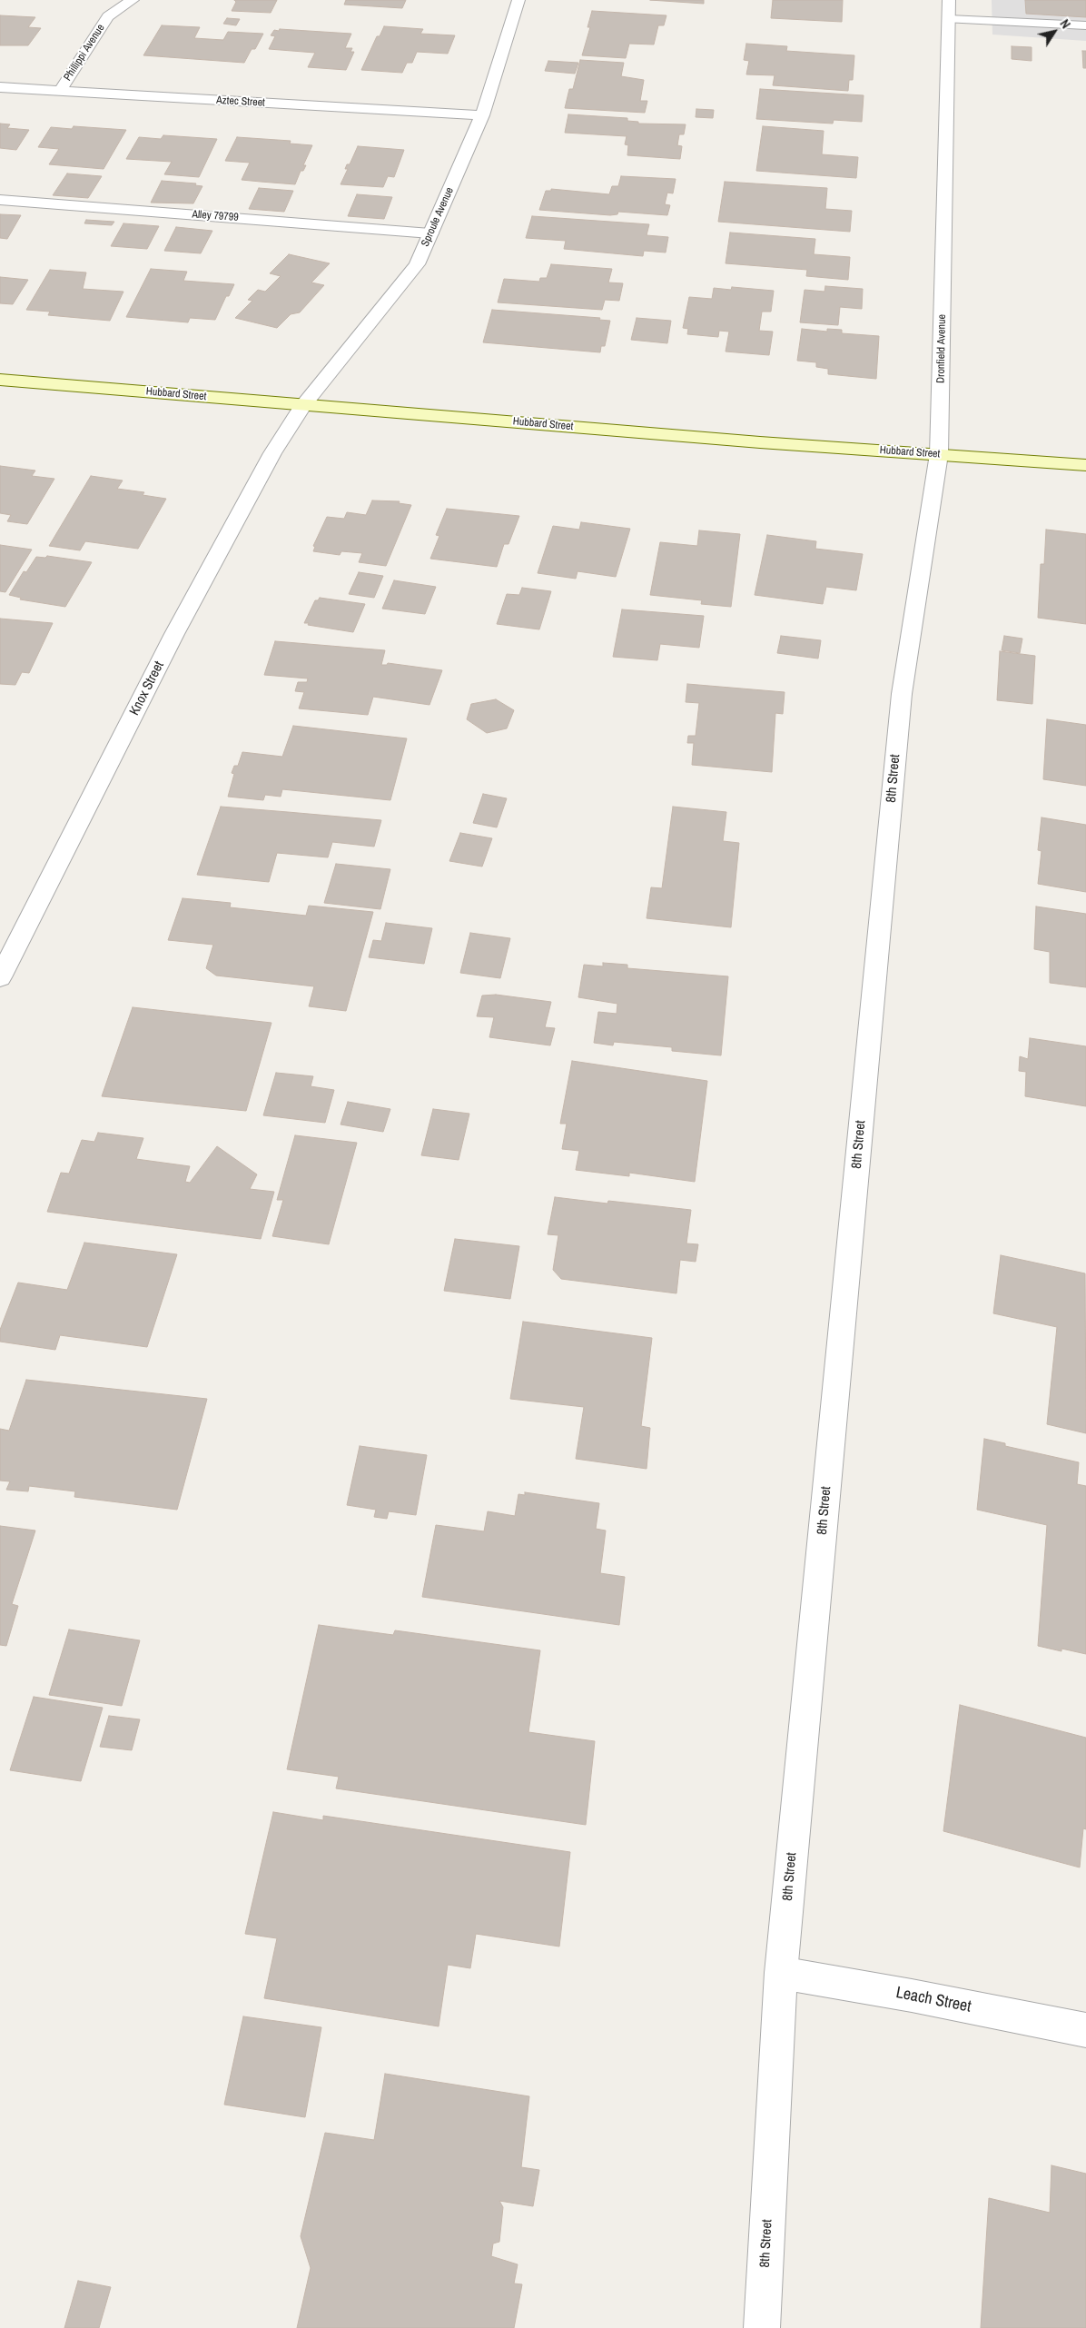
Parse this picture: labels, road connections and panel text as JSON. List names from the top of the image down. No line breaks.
{"streets":{"main road":["Hubbard Street"],"street":["Phillippi Avenue","Aztec Street","Alley 79799","Sproule Avenue","Dronfield Avenue","Knox Street","8th Street","Leach Street"]},"crossings":[["Phillippi Avenue","Aztec Street"],["Aztec Street","Sproule Avenue"],["Alley 79799","Sproule Avenue"],["Sproule Avenue","Hubbard Street"],["Sproule Avenue","Knox Street"],["Dronfield Avenue","Hubbard Street"],["Dronfield Avenue","8th Street"],["Hubbard Street","Knox Street"],["8th Street","Leach Street"]],"north":"top right"}
